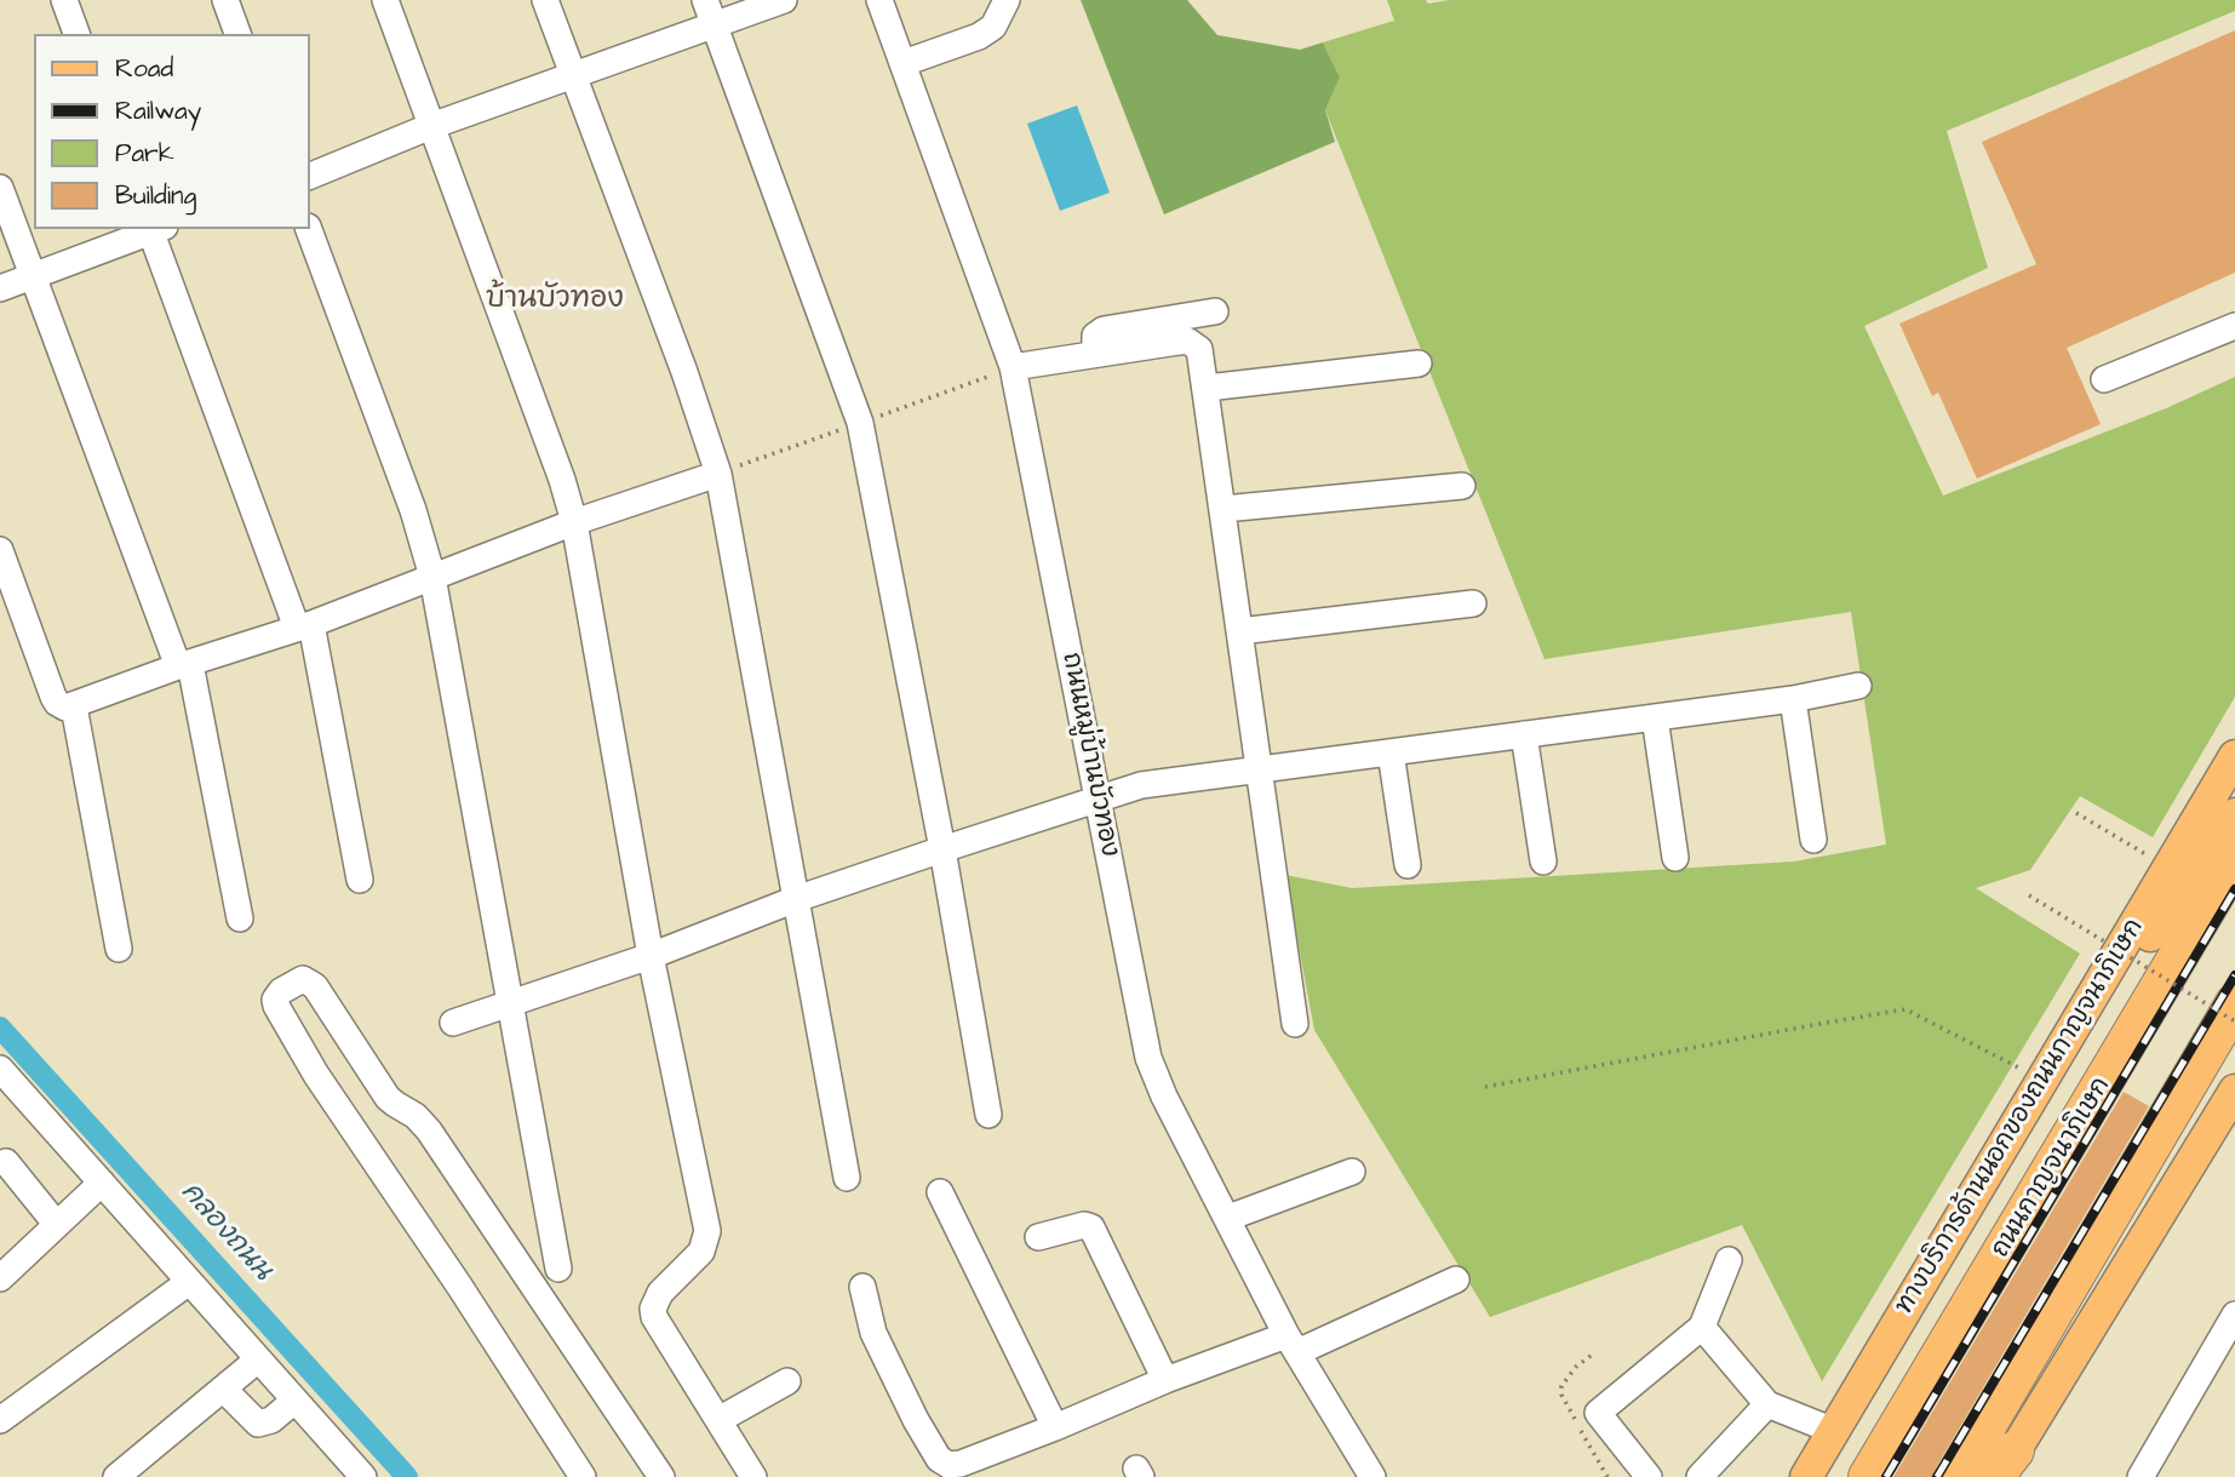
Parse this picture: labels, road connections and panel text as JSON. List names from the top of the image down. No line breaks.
{"streets":{"highway":["ถนนกาญจนาภิเษก"],"main road":["ทางบริการด้านนอกของถนนกาญจนาภิเษก"],"street":["ถนนหมู่บ้านบัวทอง"]},"districts":["บ้านบัวทอง"],"water":["คลองถนน"],"legend":["Road","Railway","Park","Building"]}
